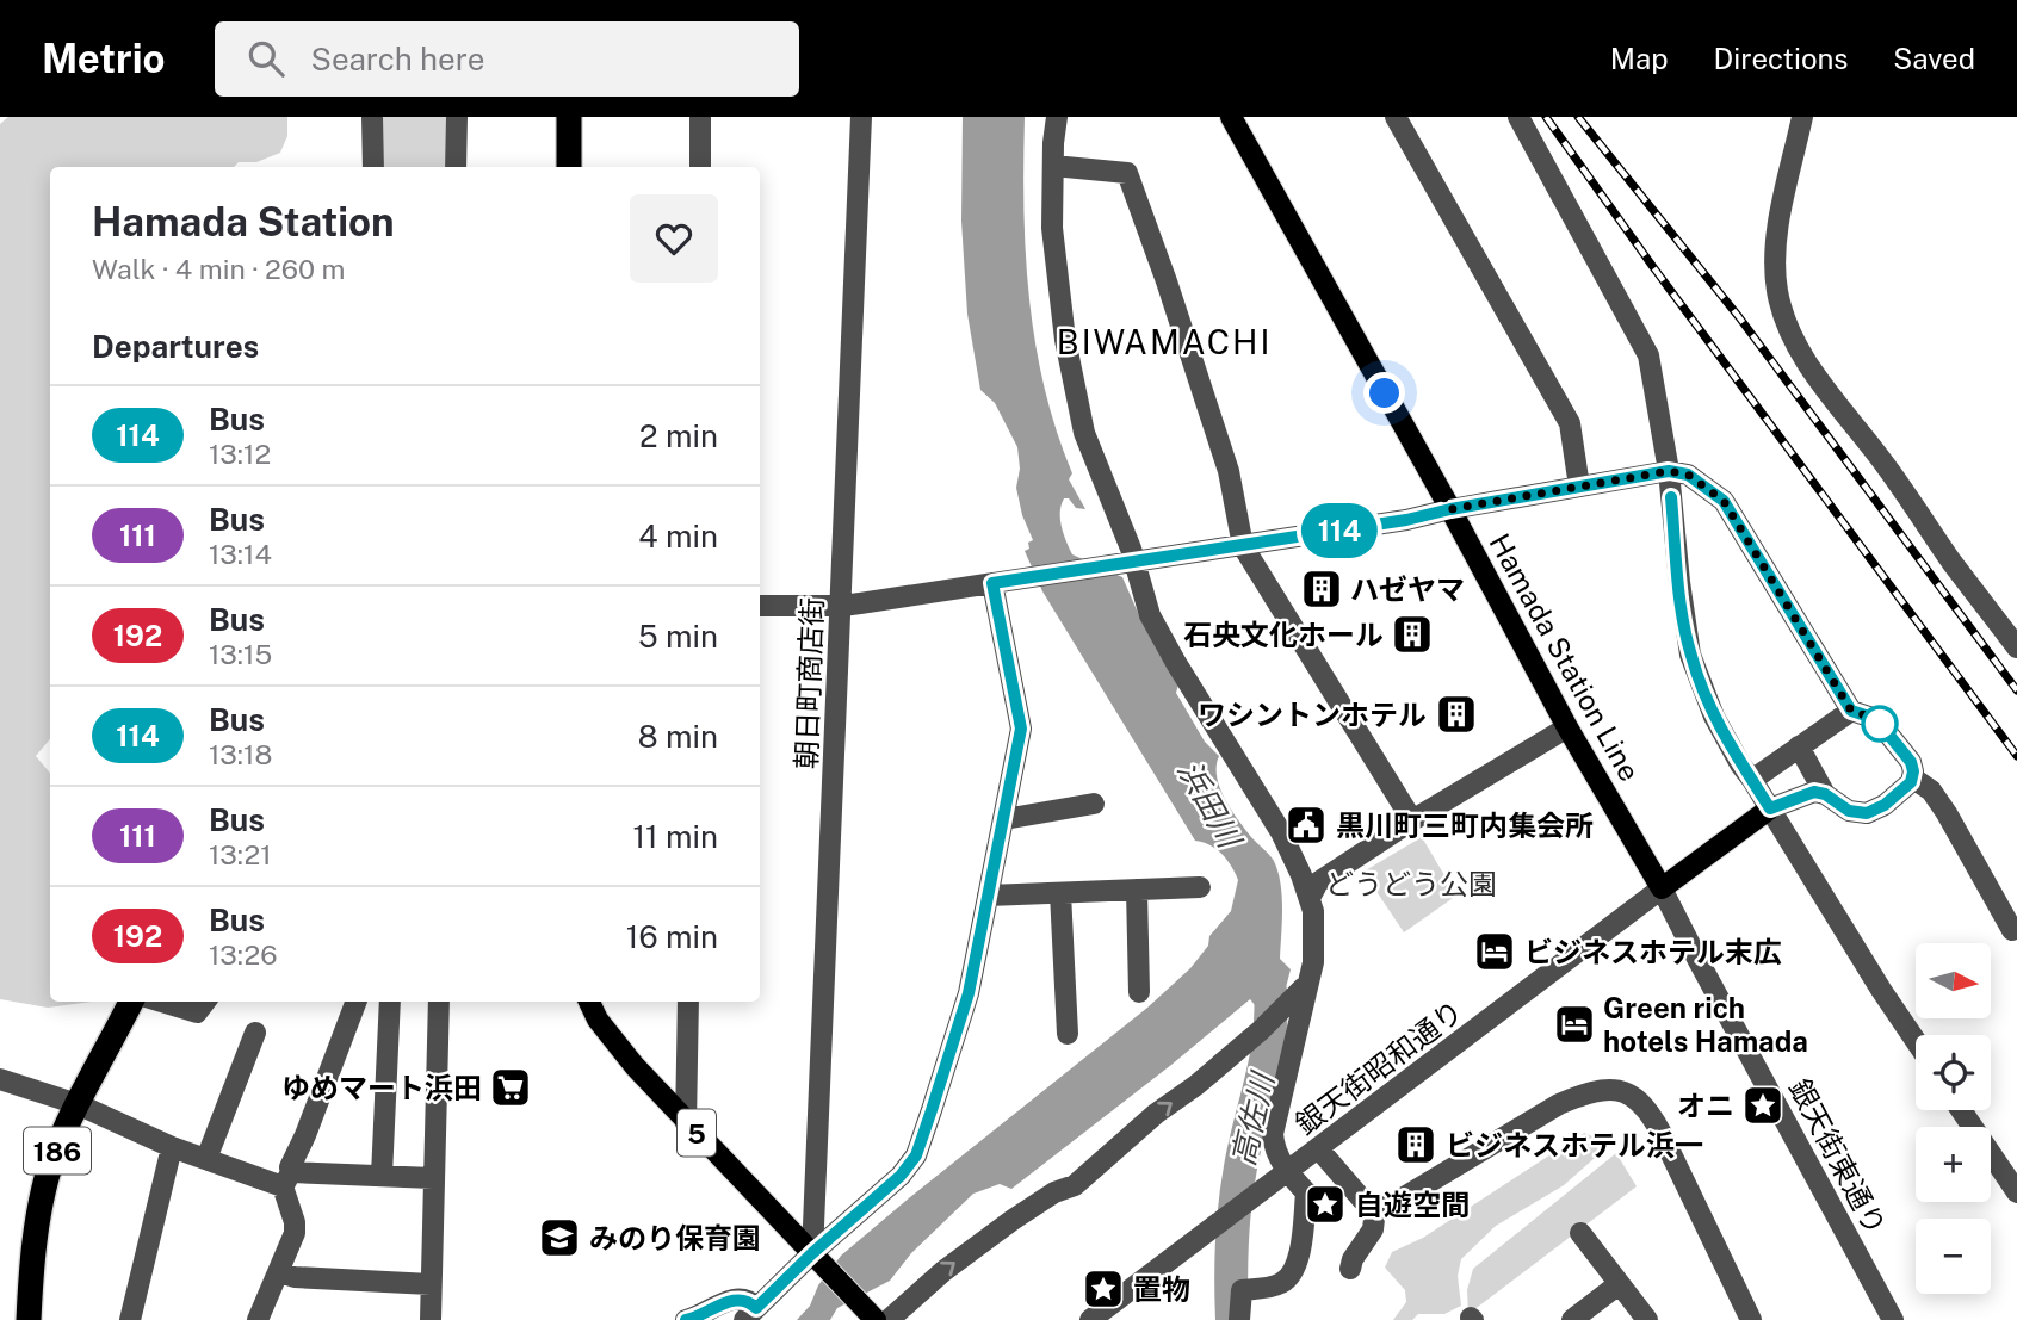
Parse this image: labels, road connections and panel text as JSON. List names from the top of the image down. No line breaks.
{"streets":{"highway":["186"],"main road":["Hamada Station Line","5"],"street":["朝日町商店街","銀天街昭和通り","銀天街東通り"]},"crossings":[["Hamada Station Line","銀天街昭和通り"],["Hamada Station Line","銀天街東通り"],["朝日町商店街","5"],["銀天街昭和通り","銀天街東通り"]],"districts":["BIWAMACHI"],"water":["浜田川","高佐川"],"parks":["どうどう公園"],"places":{"building":["ハゼヤマ","石央文化ホール","ワシントンホテル","ビジネスホテル浜一"],"public building":["黒川町三町内集会所"],"hotel":["ビジネスホテル末広","Green rich hotels Hamada"],"supermarket":["ゆめマート浜田"],"place":["オニ","自遊空間","置物"],"school or university":["みのり保育園"]},"lines":["bus line 114"],"north":"right","page":{"header":"Metrio","search":"Search here","nav":["Map","Directions","Saved"],"on_map":"114","heading":[["Hamada Station","Walk · 4 min · 260 m"],"Departures"],"list":[{"mark":"114","name":"Bus","note":"13:12","value":"2 min"},{"mark":"111","name":"Bus","note":"13:14","value":"4 min"},{"mark":"192","name":"Bus","note":"13:15","value":"5 min"},{"mark":"114","name":"Bus","note":"13:18","value":"8 min"},{"mark":"111","name":"Bus","note":"13:21","value":"11 min"},{"mark":"192","name":"Bus","note":"13:26","value":"16 min"}],"map_buttons":["+","−"]}}
